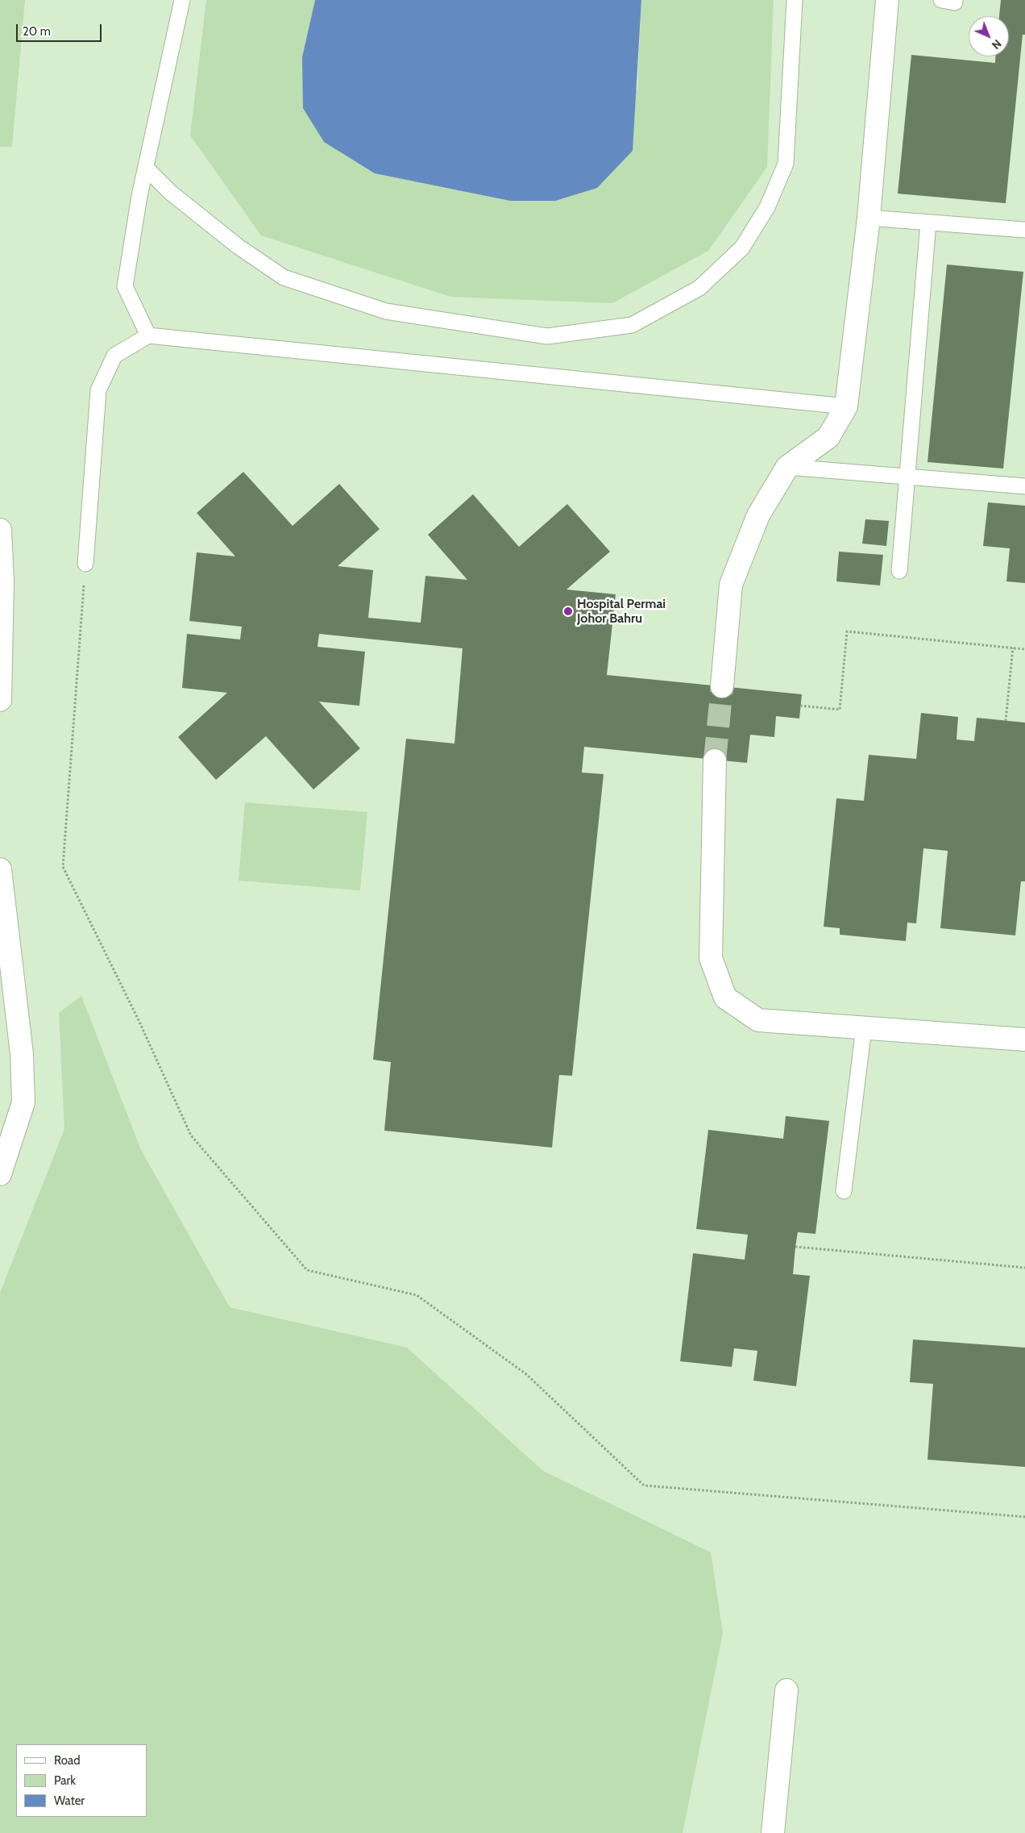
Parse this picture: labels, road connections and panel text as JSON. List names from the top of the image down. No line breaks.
{"places":["Hospital Permai Johor Bahru"],"legend":["Road","Park","Water"],"scale_bar":"20 m","north":"bottom right"}
